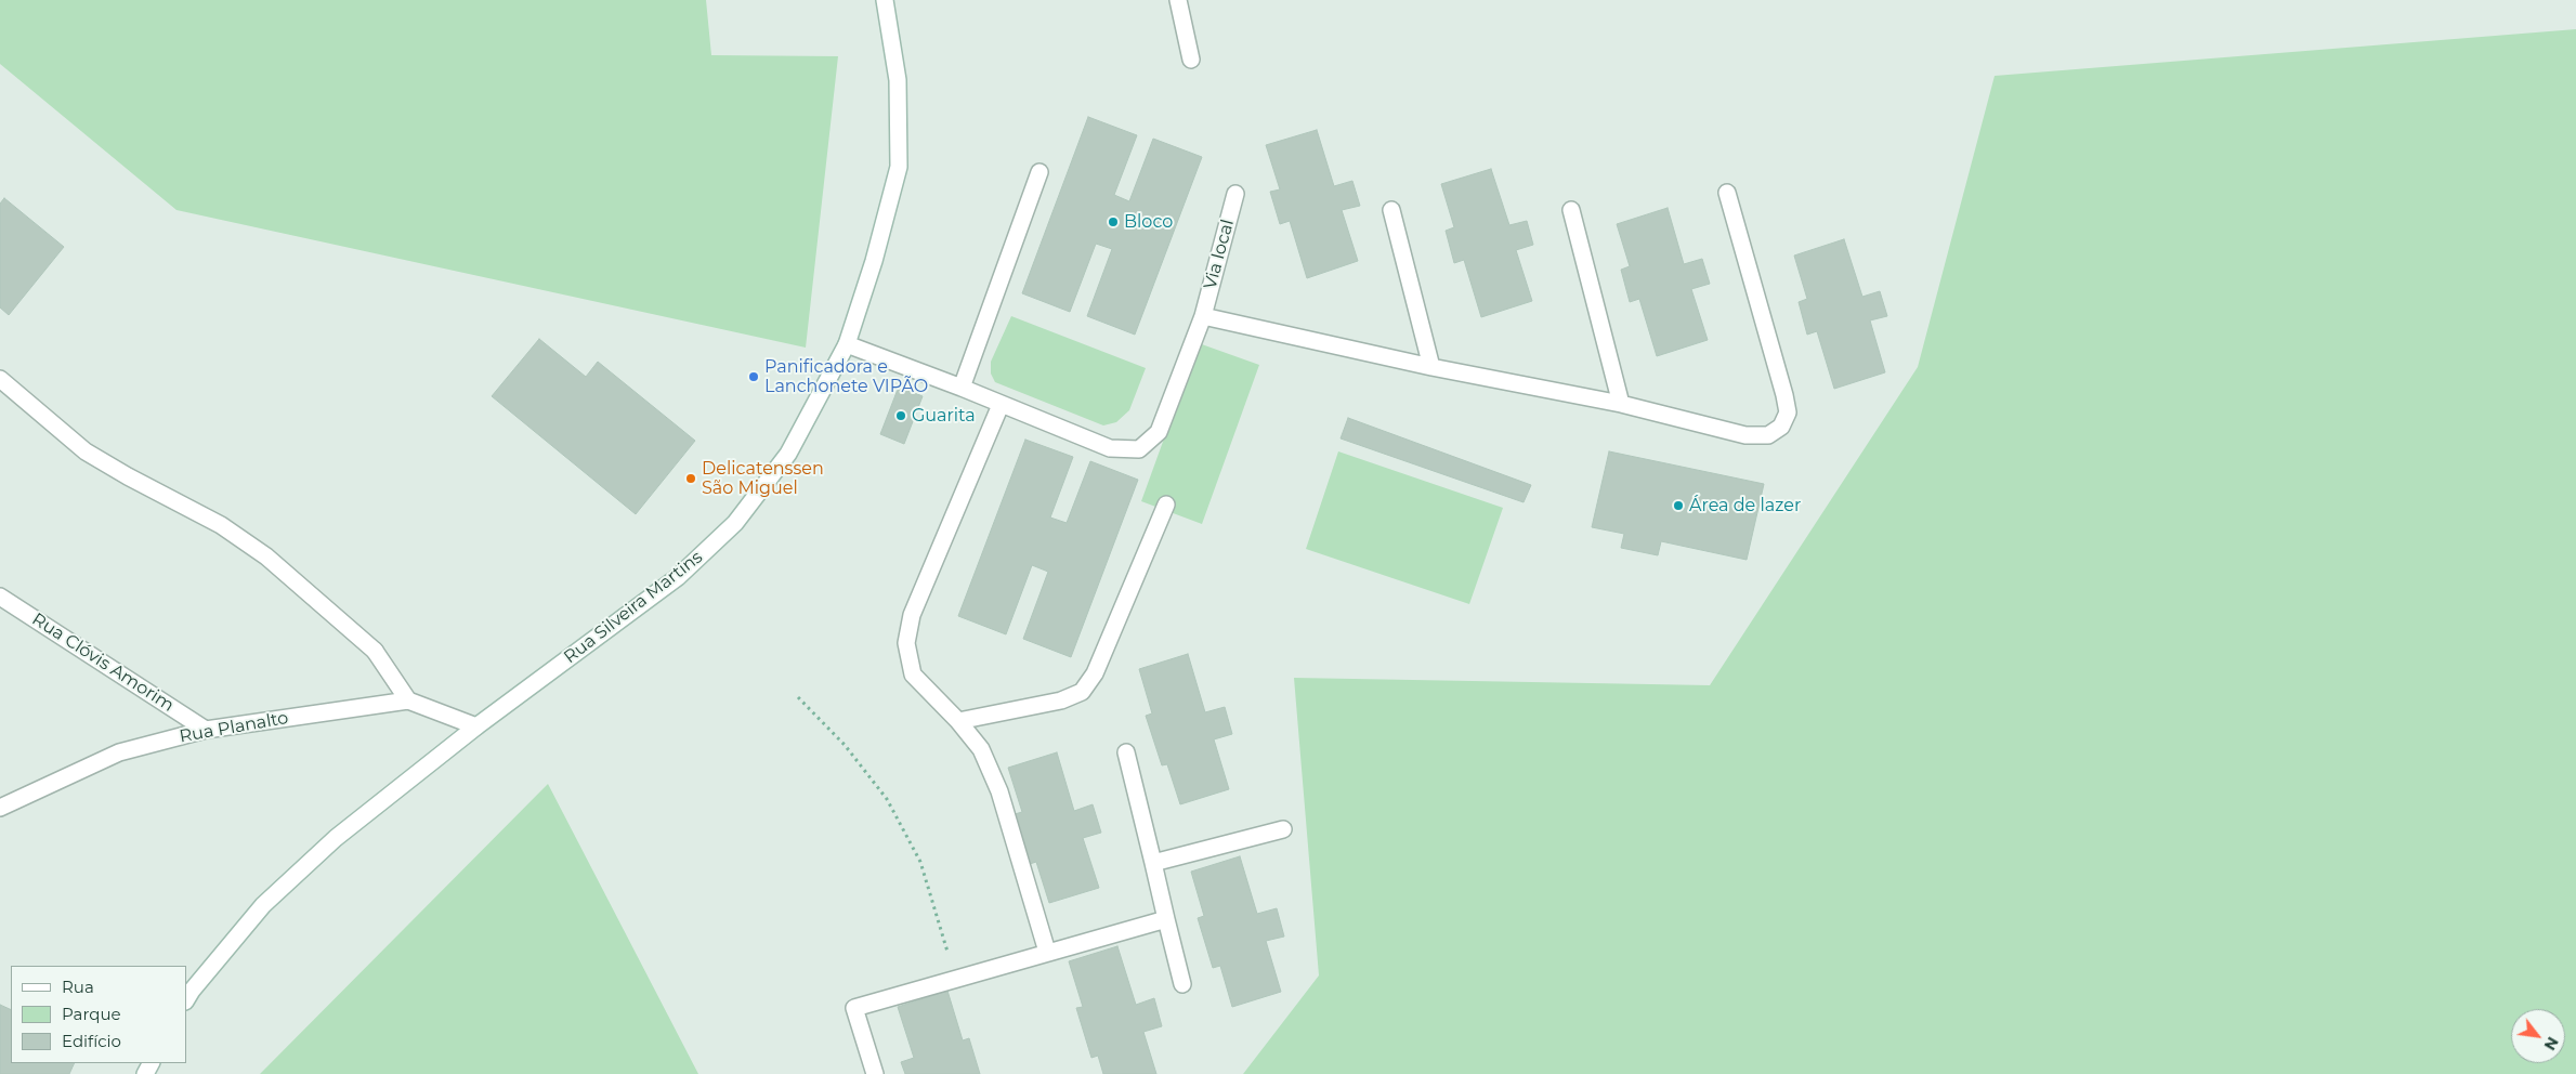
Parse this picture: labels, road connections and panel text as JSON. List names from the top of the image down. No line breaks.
{"streets":{"main road":["Via local","Rua Silveira Martins","Rua Clóvis Amorim","Rua Planalto"]},"crossings":[["Via local","Rua Silveira Martins"],["Rua Silveira Martins","Rua Planalto"],["Rua Clóvis Amorim","Rua Planalto"]],"places":["Bloco","Panificadora e Lanchonete VIPÃO","Guarita","Delicatenssen São Miguel","Área de lazer"],"legend":["Rua","Parque","Edifício"],"north":"bottom right"}
